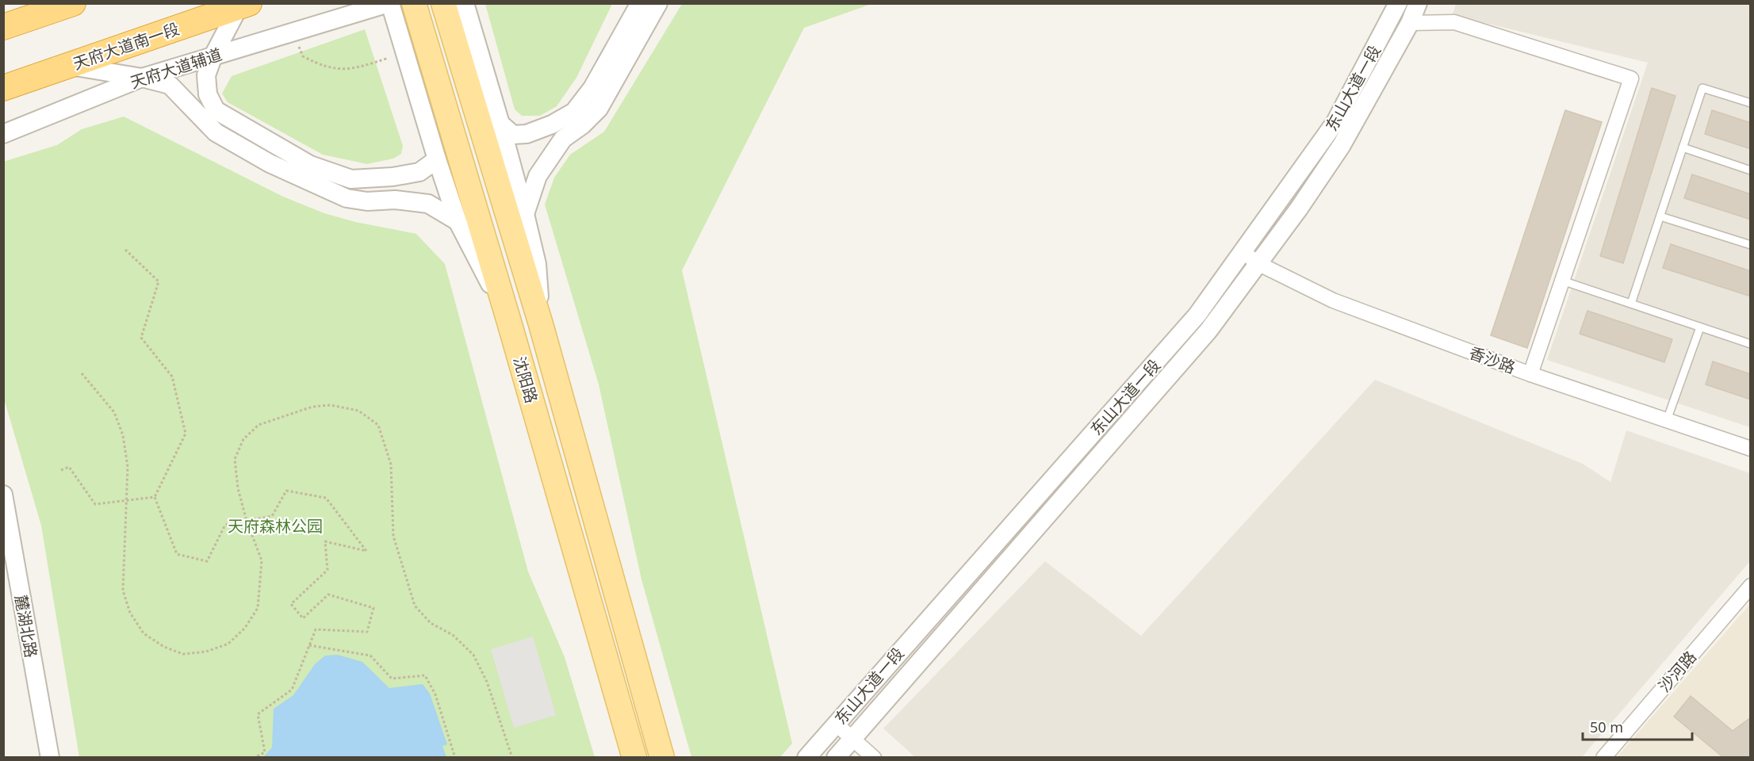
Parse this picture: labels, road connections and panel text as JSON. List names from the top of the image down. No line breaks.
{"streets":{"highway":["天府大道南一段"],"main road":["沈阳路"],"street":["天府大道辅道","东山大道一段","香沙路","麓湖北路","沙河路"]},"crossings":[["东山大道一段","香沙路"]],"parks":["天府森林公园"],"scale_bar":"50 m"}
